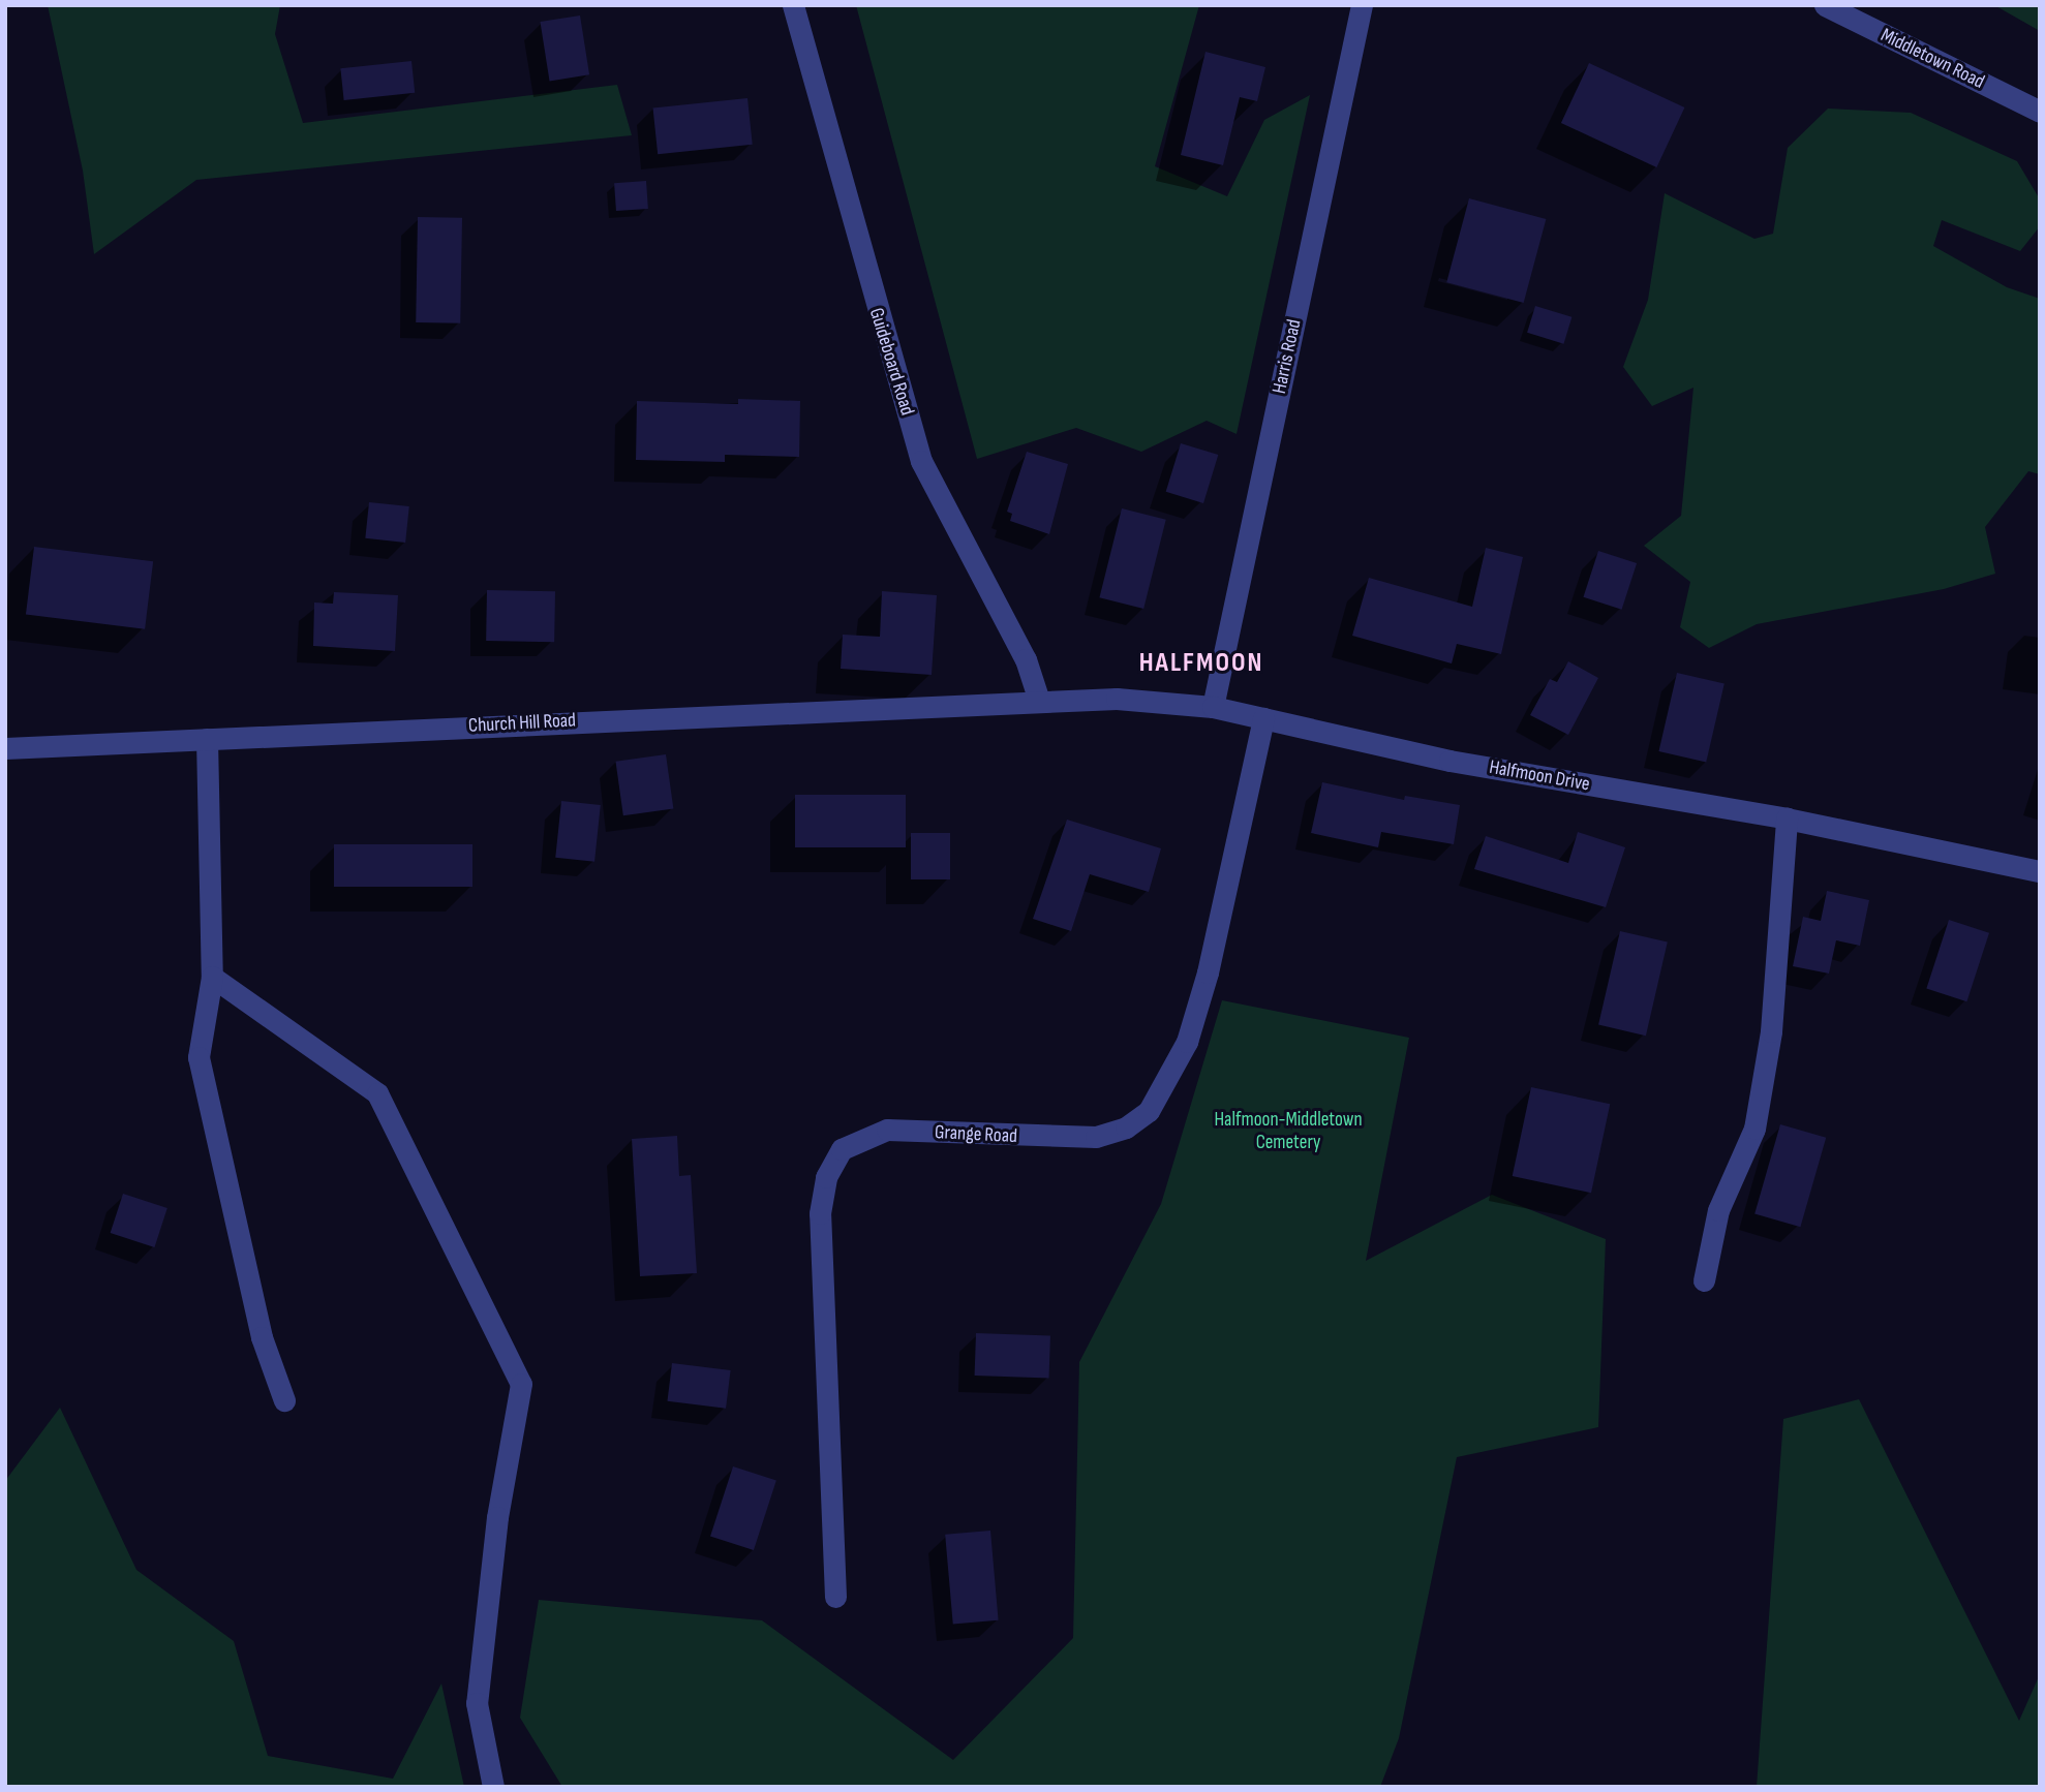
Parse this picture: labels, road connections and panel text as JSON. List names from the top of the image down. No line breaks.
{"streets":{"street":["Middletown Road","Harris Road","Guideboard Road","Church Hill Road","Halfmoon Drive","Grange Road"]},"crossings":[["Harris Road","Halfmoon Drive"],["Guideboard Road","Church Hill Road"],["Guideboard Road","Halfmoon Drive"],["Church Hill Road","Halfmoon Drive"],["Halfmoon Drive","Grange Road"]],"districts":["HALFMOON"],"parks":["Halfmoon-Middletown Cemetery"]}
